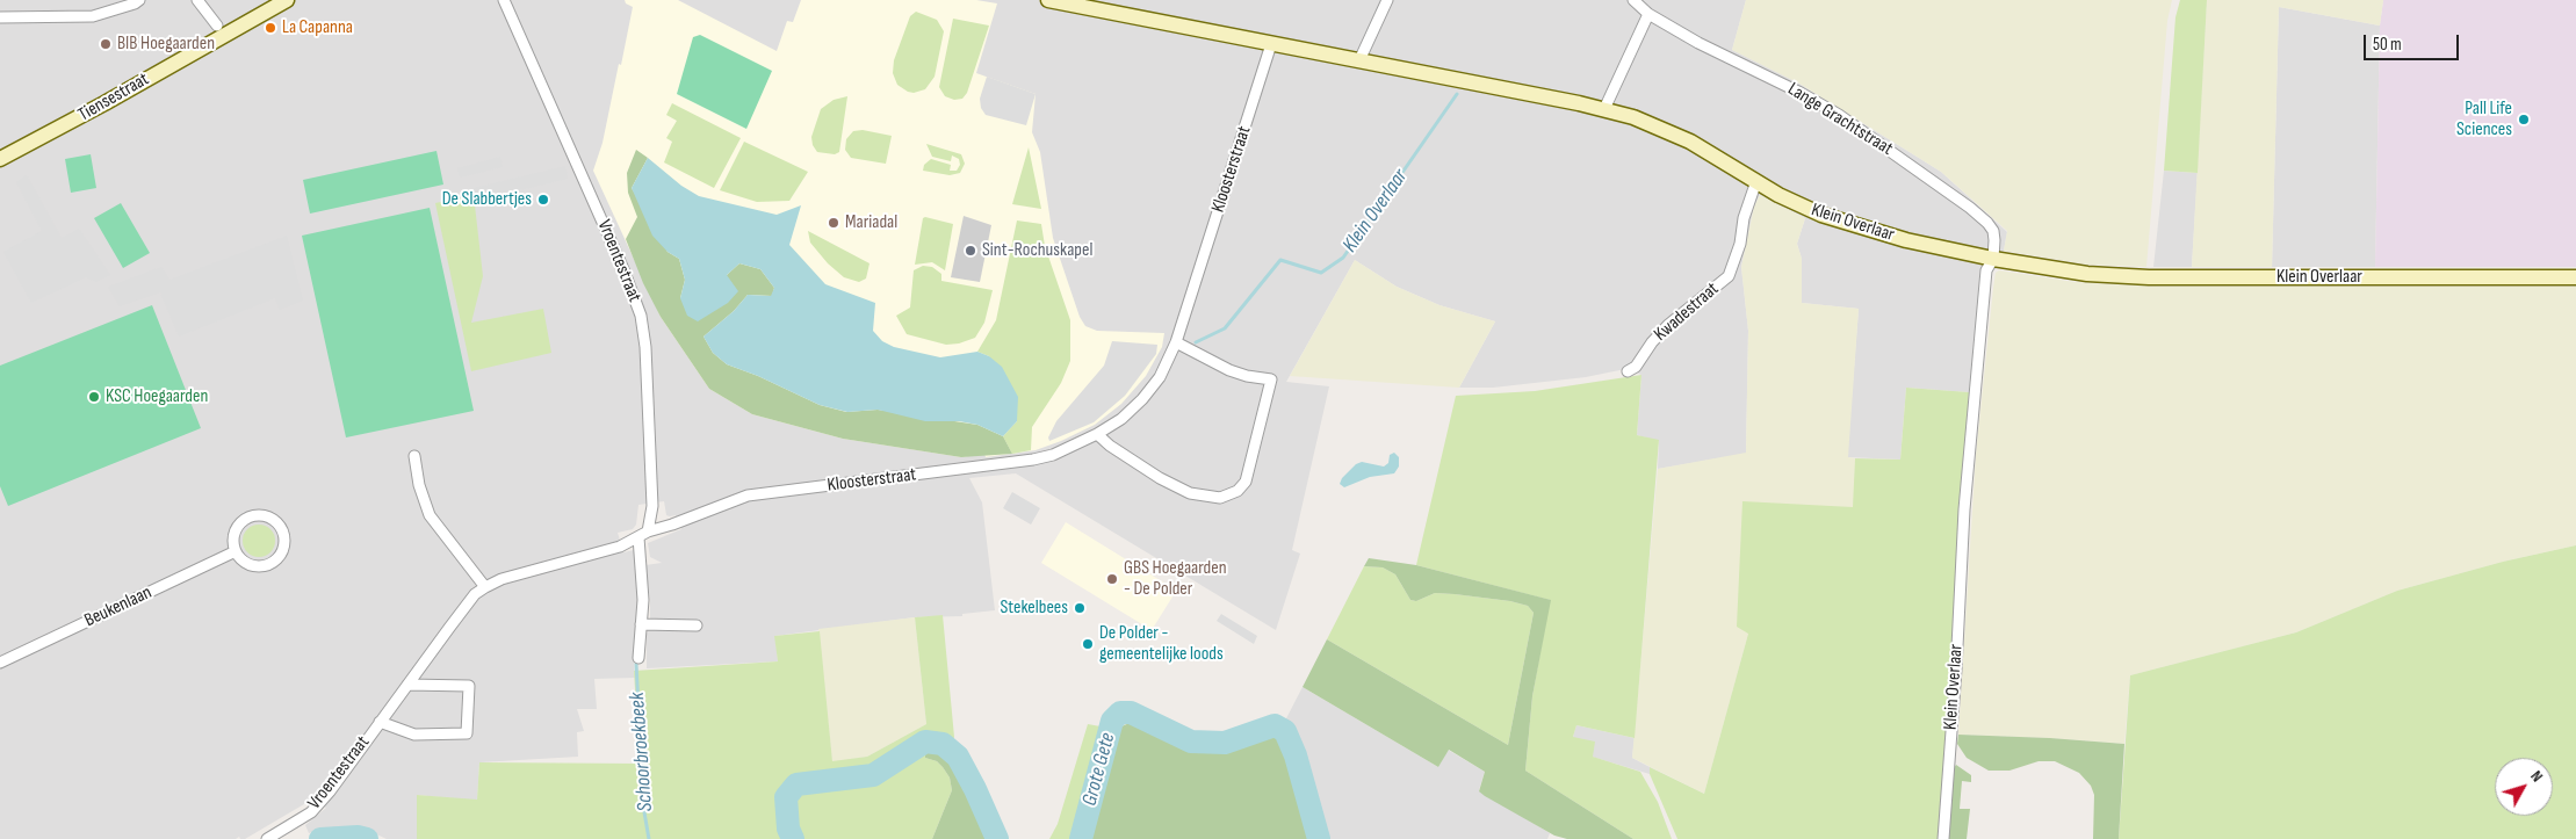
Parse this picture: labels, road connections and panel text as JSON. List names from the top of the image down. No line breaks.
{"streets":{"main road":["Tiensestraat","Klein Overlaar"],"street":["Lange Grachtstraat","Kloosterstraat","Vroentestraat","Kwadestraat","Beukenlaan"]},"crossings":[["Lange Grachtstraat","Klein Overlaar"],["Kloosterstraat","Klein Overlaar"],["Kloosterstraat","Vroentestraat"],["Klein Overlaar","Kwadestraat"]],"water":["Klein Overlaar","Schoorbroekbeek","Grote Gete"],"places":["La Capanna","BIB Hoegaarden","Pall Life Sciences","De Slabbertjes","Mariadal","Sint-Rochuskapel","KSC Hoegaarden","GBS Hoegaarden - De Polder","Stekelbees","De Polder - gemeentelijke loods"],"scale_bar":"50 m","north":"top right"}
